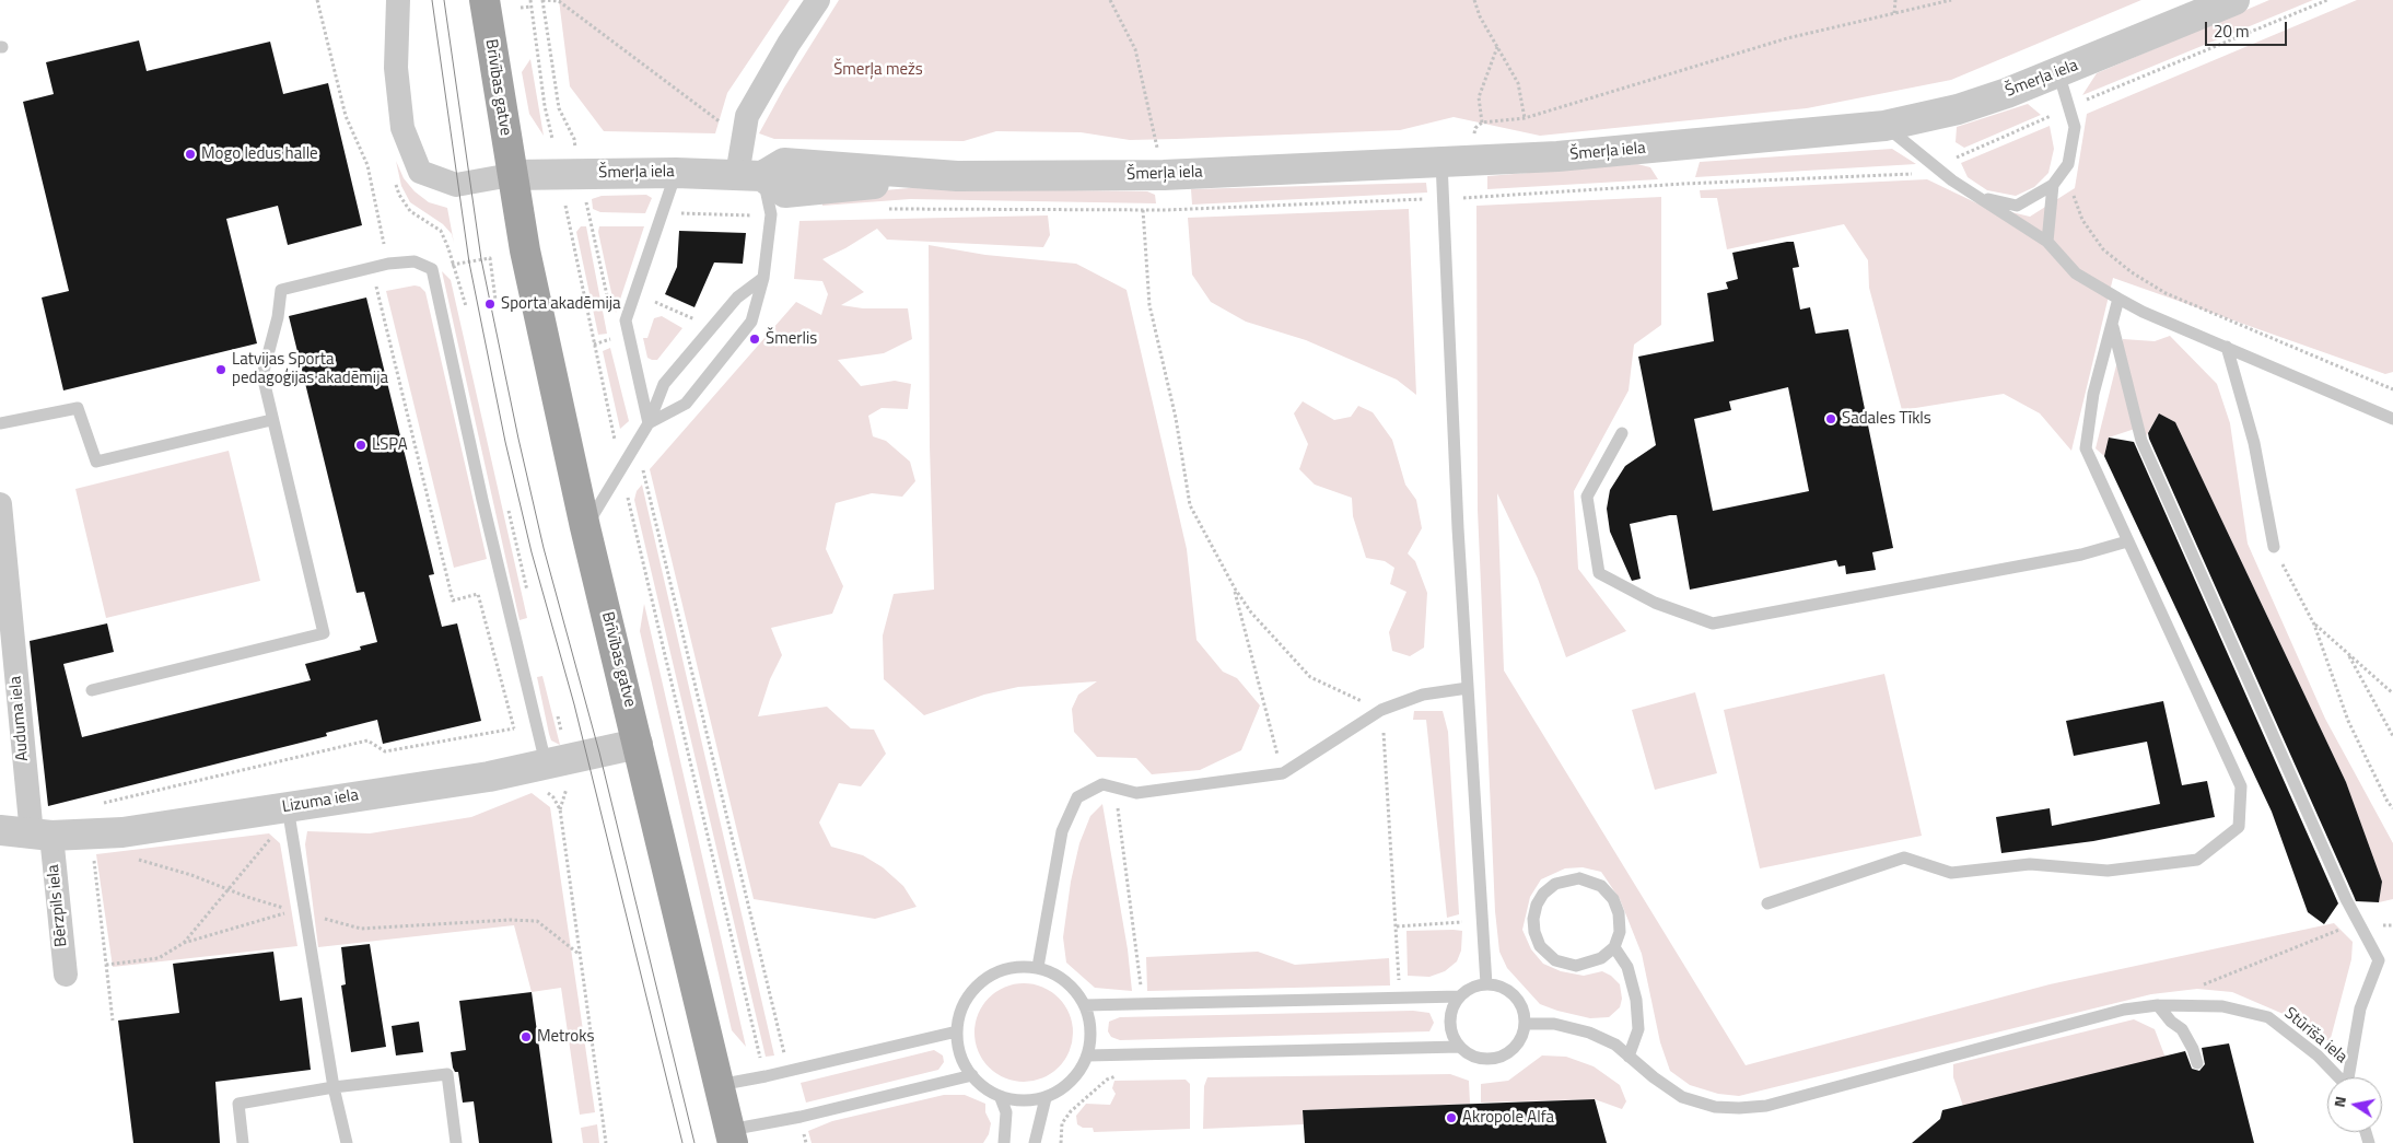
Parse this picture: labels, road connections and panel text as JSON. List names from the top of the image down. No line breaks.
{"streets":{"highway":["Brīvības gatve"],"street":["Šmerļa iela","Auduma iela","Lizuma iela","Bērzpils iela"],"lane":["Stūrīša iela"]},"crossings":[["Šmerļa iela","Brīvības gatve"],["Brīvības gatve","Lizuma iela"],["Auduma iela","Lizuma iela"],["Auduma iela","Bērzpils iela"],["Lizuma iela","Bērzpils iela"]],"parks":["Šmerļa mežs"],"places":["Mogo ledus halle","Sporta akadēmija","Šmerlis","Latvijas Sporta pedagoģijas akadēmija","Sadales Tīkls","LSPA","Metroks","Akropole Alfa"],"scale_bar":"20 m","north":"left"}
